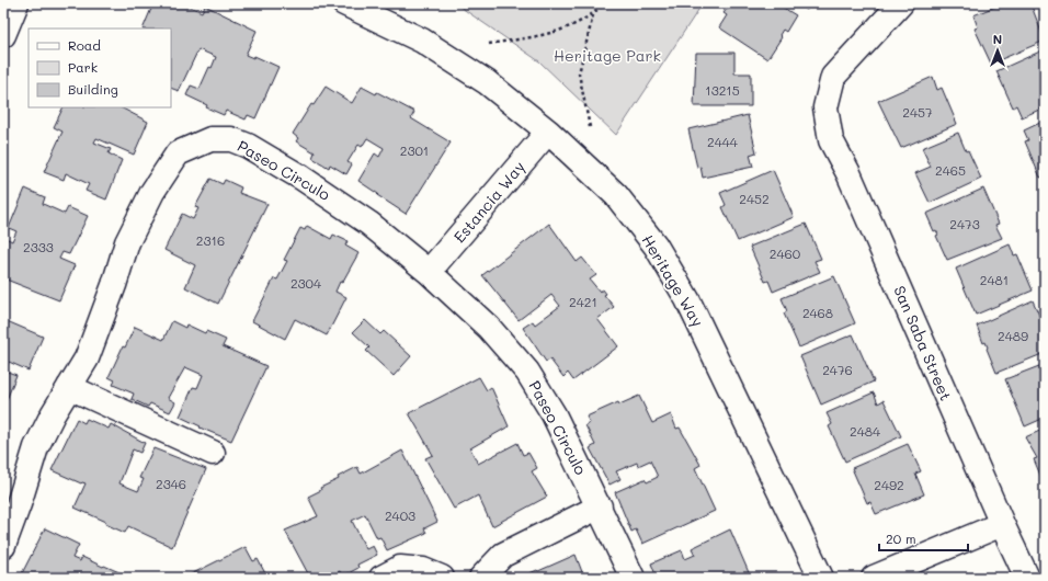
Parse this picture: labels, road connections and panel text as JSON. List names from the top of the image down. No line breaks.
{"streets":{"street":["Paseo Circulo","Estancia Way","Heritage Way","San Saba Street"]},"crossings":[["Paseo Circulo","Estancia Way"],["Estancia Way","Heritage Way"]],"parks":["Heritage Park"],"house_numbers":["13215","2457","2444","2301","2465","2452","2473","2316","2333","2460","2481","2304","2421","2468","2489","2476","2484","2346","2492","2403"],"legend":["Road","Park","Building"],"scale_bar":"20 m","north":"top"}
